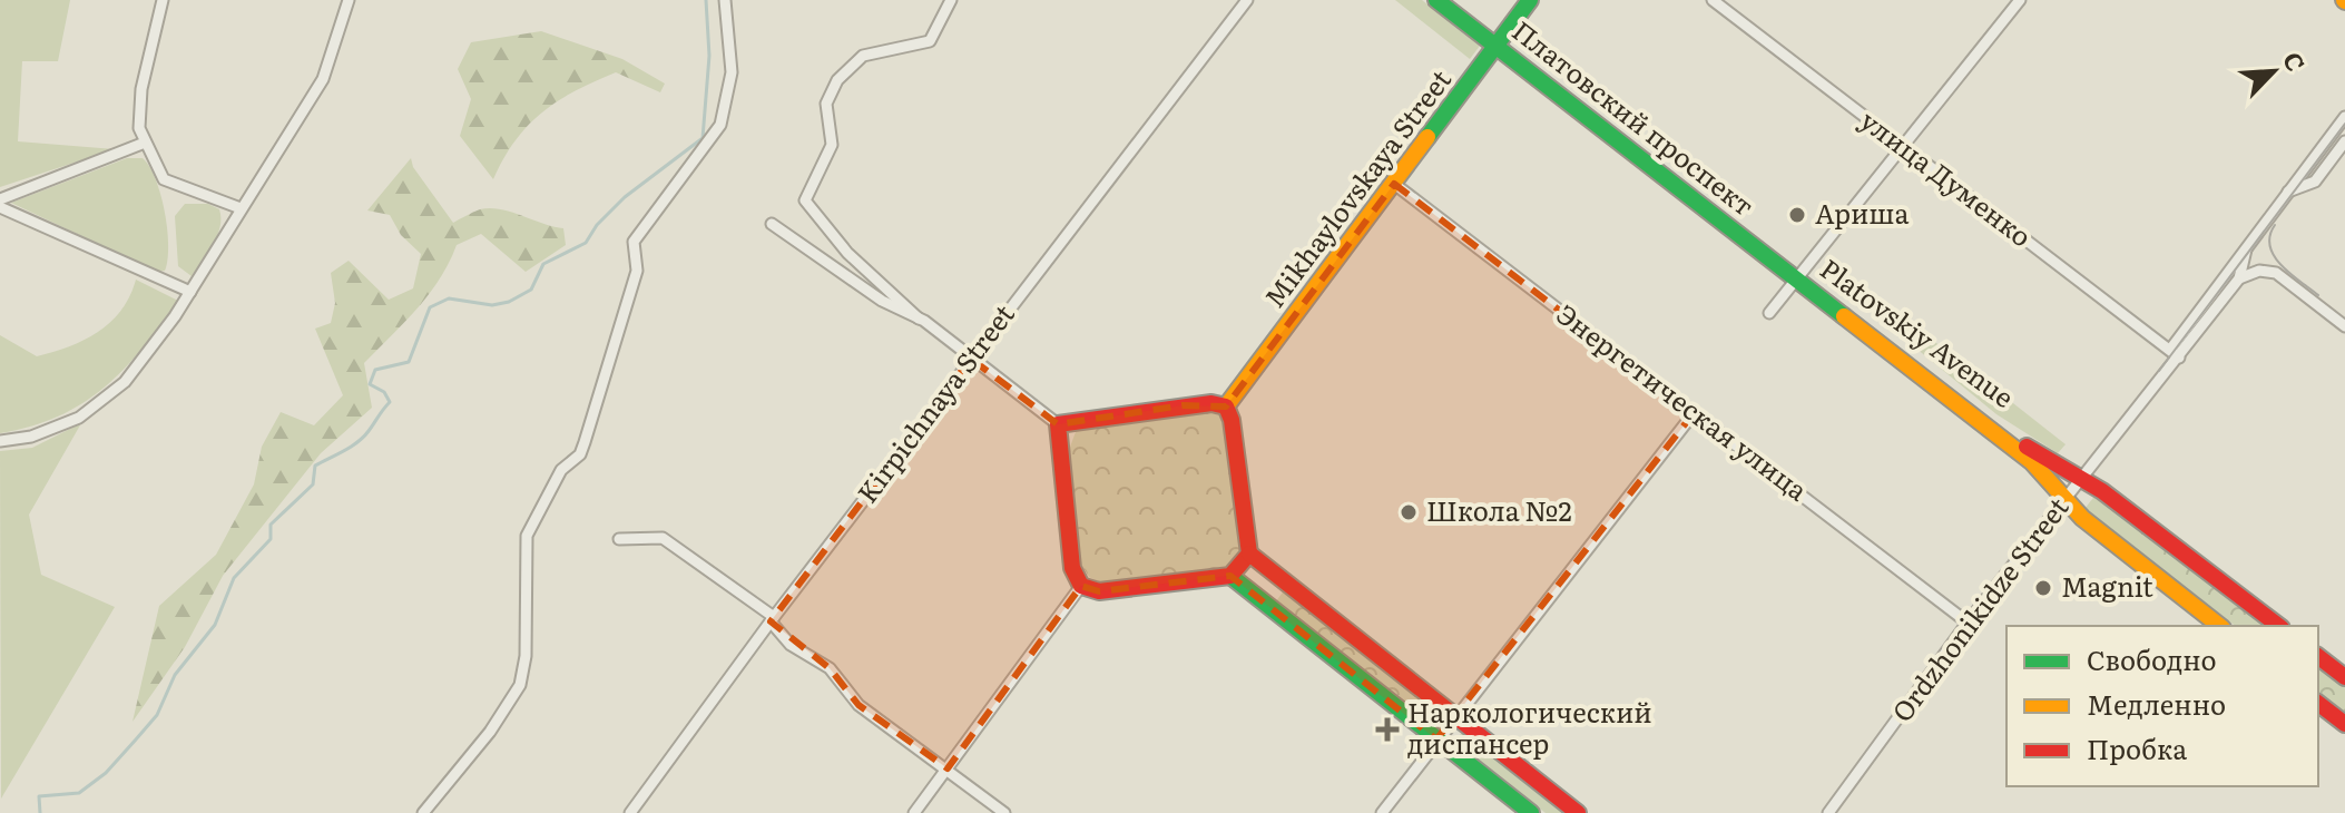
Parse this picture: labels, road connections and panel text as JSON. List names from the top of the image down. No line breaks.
{"streets":{"street":["Платовский проспект","улица Думенко","Mikhaylovskaya Street","Platovskiy Avenue","Энергетическая улица","Kirpichnaya Street","Ordzhonikidze Street"]},"crossings":[["Платовский проспект","Mikhaylovskaya Street"],["Платовский проспект","Platovskiy Avenue"],["улица Думенко","Ordzhonikidze Street"],["Mikhaylovskaya Street","Энергетическая улица"],["Platovskiy Avenue","Ordzhonikidze Street"],["Энергетическая улица","Ordzhonikidze Street"]],"places":{"other":["Ариша","Школа №2","Magnit"],"health":["Наркологический диспансер"]},"legend":["Свободно","Медленно","Пробка"],"north":"top right"}
